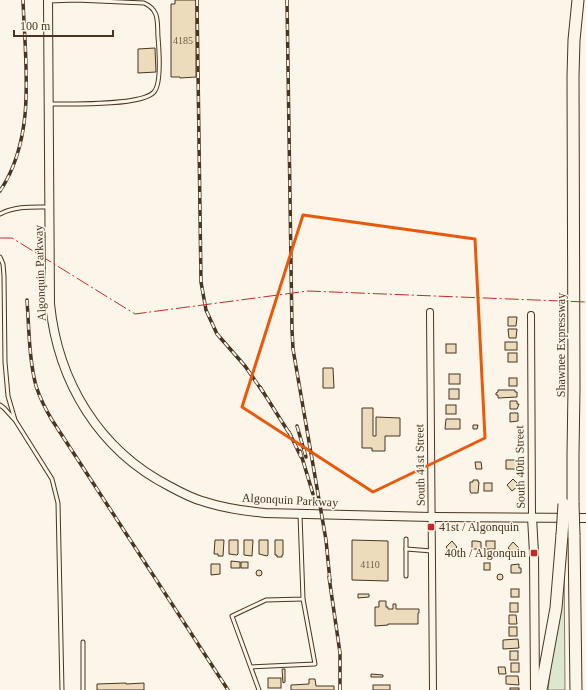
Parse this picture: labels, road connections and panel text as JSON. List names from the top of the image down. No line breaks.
{"streets":{"highway":["Shawnee Expressway"],"street":["Algonquin Parkway","South 41st Street","South 40th Street"]},"crossings":[["Algonquin Parkway","South 41st Street"],["Algonquin Parkway","South 40th Street"]],"places":{"transit":["41st / Algonquin","40th / Algonquin"]},"house_numbers":["4185","4110"],"scale_bar":"100 m"}
